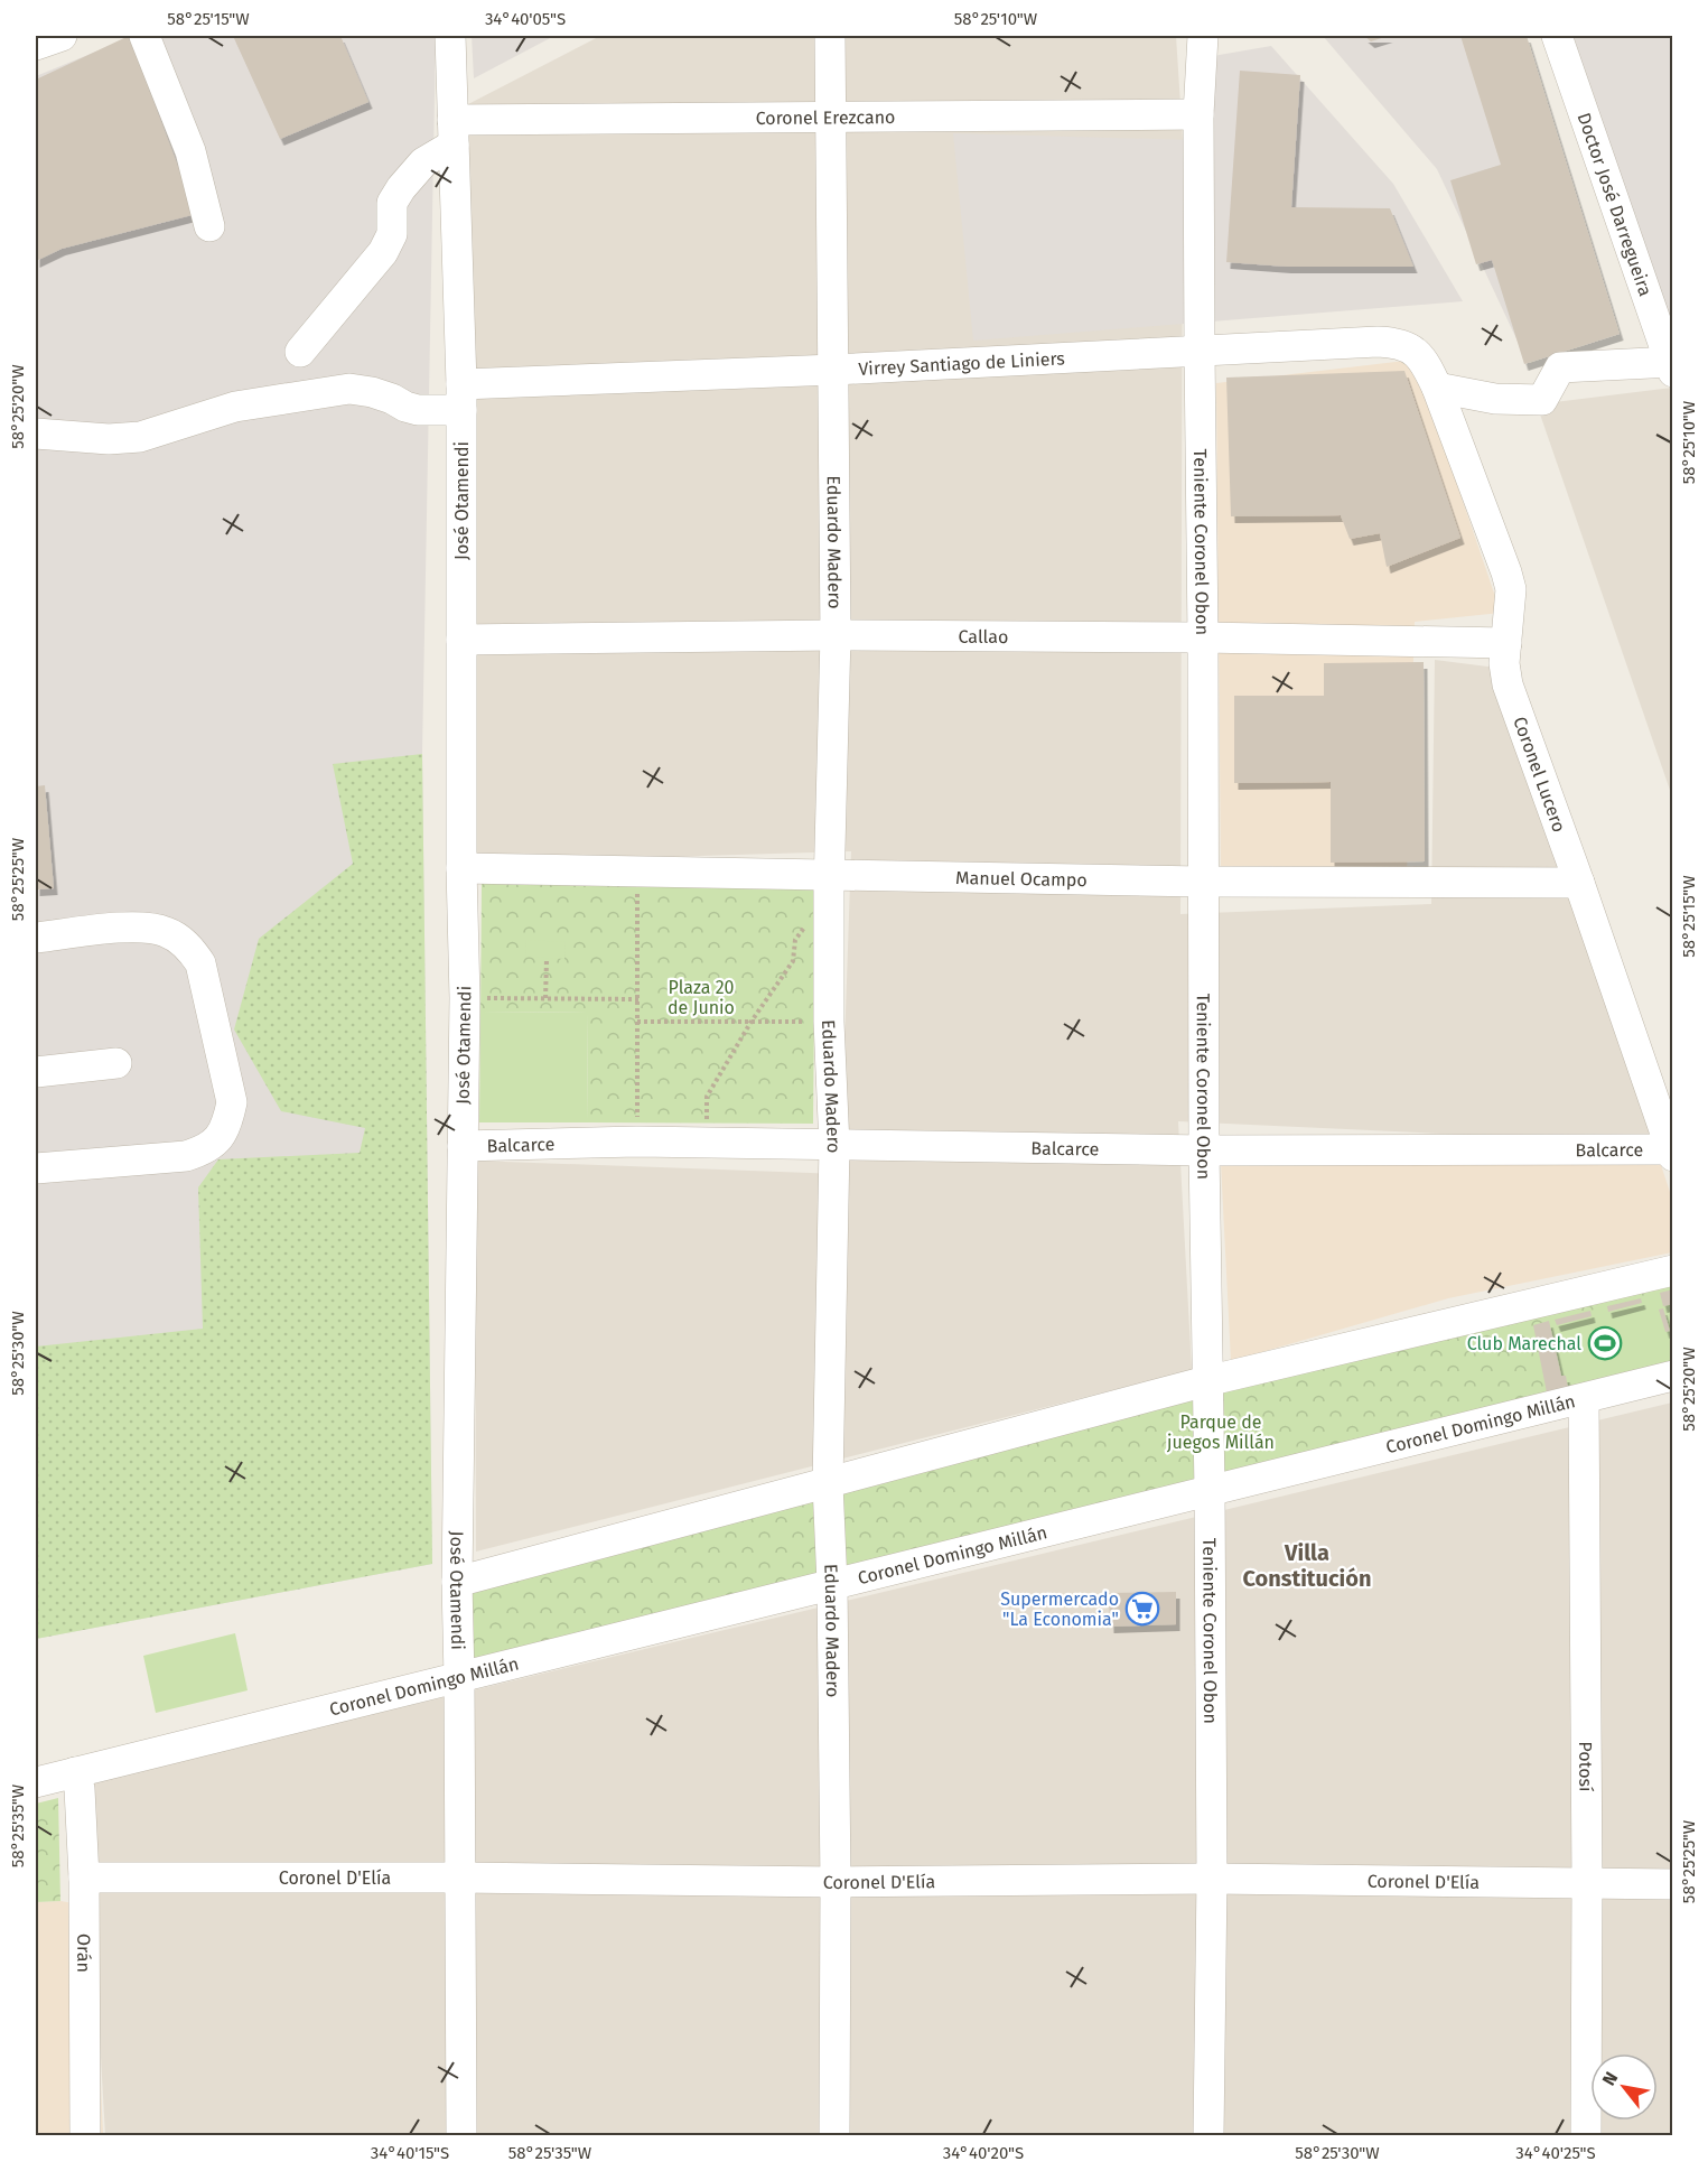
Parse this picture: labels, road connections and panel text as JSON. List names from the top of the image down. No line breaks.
{"streets":{"street":["Coronel Erezcano","Doctor José Darregueira","Virrey Santiago de Liniers","José Otamendi","Eduardo Madero","Teniente Coronel Obon","Callao","Coronel Lucero","Manuel Ocampo","Balcarce","Coronel Domingo Millán","Potosí","Coronel D'Elía","Orán"]},"crossings":[["Coronel Erezcano","José Otamendi"],["Coronel Erezcano","Eduardo Madero"],["Coronel Erezcano","Teniente Coronel Obon"],["Virrey Santiago de Liniers","José Otamendi"],["Virrey Santiago de Liniers","Eduardo Madero"],["Virrey Santiago de Liniers","Teniente Coronel Obon"],["Virrey Santiago de Liniers","Coronel Lucero"],["José Otamendi","Callao"],["José Otamendi","Manuel Ocampo"],["José Otamendi","Balcarce"],["José Otamendi","Coronel Domingo Millán"],["José Otamendi","Coronel D'Elía"],["Eduardo Madero","Callao"],["Eduardo Madero","Manuel Ocampo"],["Eduardo Madero","Balcarce"],["Eduardo Madero","Coronel Domingo Millán"],["Eduardo Madero","Coronel D'Elía"],["Teniente Coronel Obon","Callao"],["Teniente Coronel Obon","Manuel Ocampo"],["Teniente Coronel Obon","Balcarce"],["Teniente Coronel Obon","Coronel Domingo Millán"],["Teniente Coronel Obon","Coronel D'Elía"],["Callao","Coronel Lucero"],["Coronel Lucero","Manuel Ocampo"],["Coronel Lucero","Balcarce"],["Coronel Domingo Millán","Potosí"],["Coronel Domingo Millán","Orán"],["Potosí","Coronel D'Elía"],["Coronel D'Elía","Orán"]],"districts":["Villa Constitución"],"parks":["Plaza 20 de Junio","Parque de juegos Millán"],"places":{"sports":["Club Marechal"],"supermarket":["Supermercado \"La Economia\""]},"north":"top left","coordinates":["58°25'15\"W","34°40'05\"S","58°25'10\"W","58°25'20\"W","58°25'25\"W","58°25'30\"W","58°25'35\"W","34°40'15\"S","34°40'20\"S","34°40'25\"S"]}
